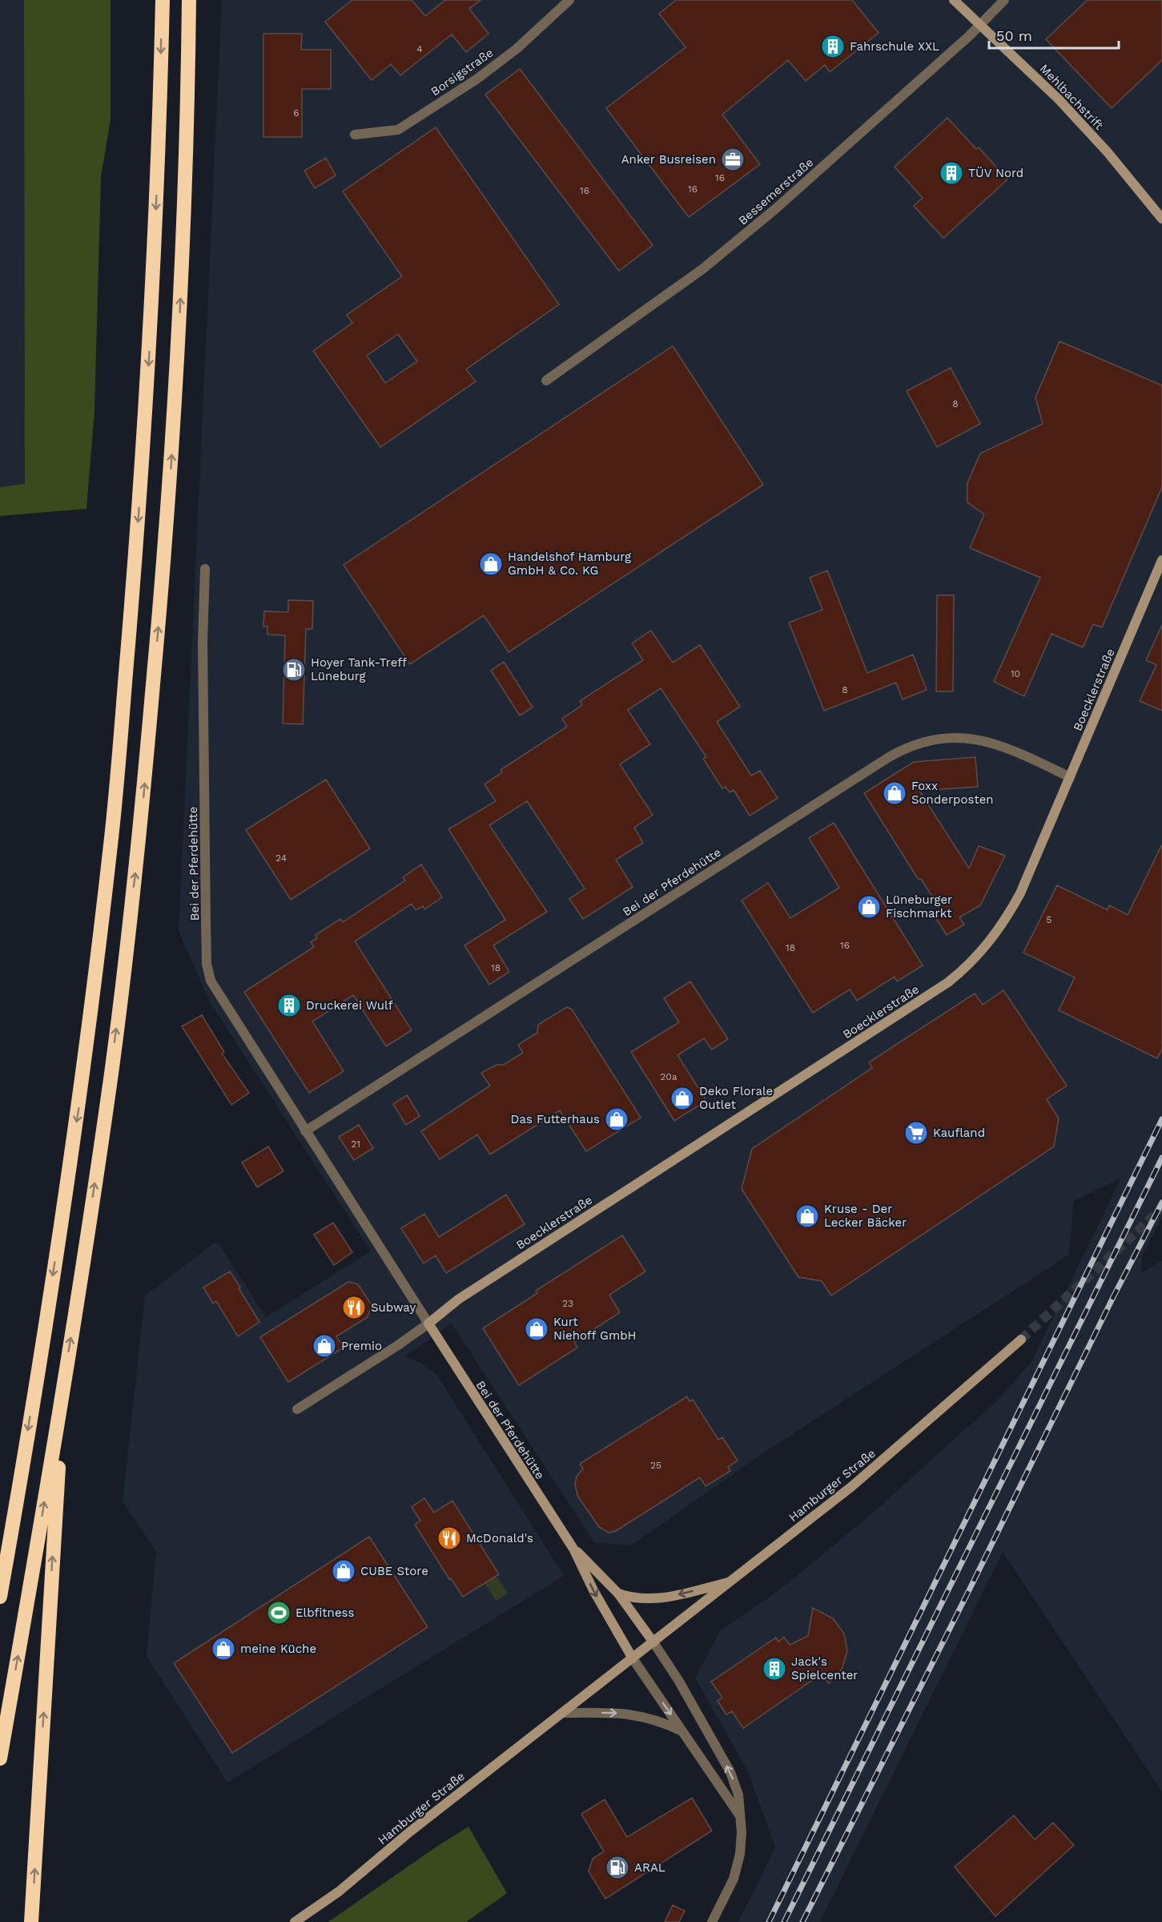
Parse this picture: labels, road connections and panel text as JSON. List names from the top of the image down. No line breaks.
{"streets":{"street":["Borsigstraße","Mehlbachstrift","Bessemerstraße","Boecklerstraße","Bei der Pferdehütte","Hamburger Straße"]},"crossings":[["Mehlbachstrift","Bessemerstraße"],["Boecklerstraße","Bei der Pferdehütte"],["Bei der Pferdehütte","Hamburger Straße"]],"places":{"building":["Fahrschule XXL","TÜV Nord","Druckerei Wulf","Jack's Spielcenter"],"office":["Anker Busreisen"],"shop":["Handelshof Hamburg GmbH & Co. KG","Foxx Sonderposten","Lüneburger Fischmarkt","Deko Florale Outlet","Das Futterhaus","Kruse - Der Lecker Bäcker","Kurt Niehoff GmbH","Premio","CUBE Store","meine Küche"],"fuel station":["Hoyer Tank-Treff Lüneburg","ARAL"],"supermarket":["Kaufland"],"restaurant":["Subway","McDonald's"],"sports":["Elbfitness"]},"house_numbers":["4","6","16","16","16","8","10","8","24","5","16","18","18","20a","21","23","25"],"scale_bar":"50 m"}
